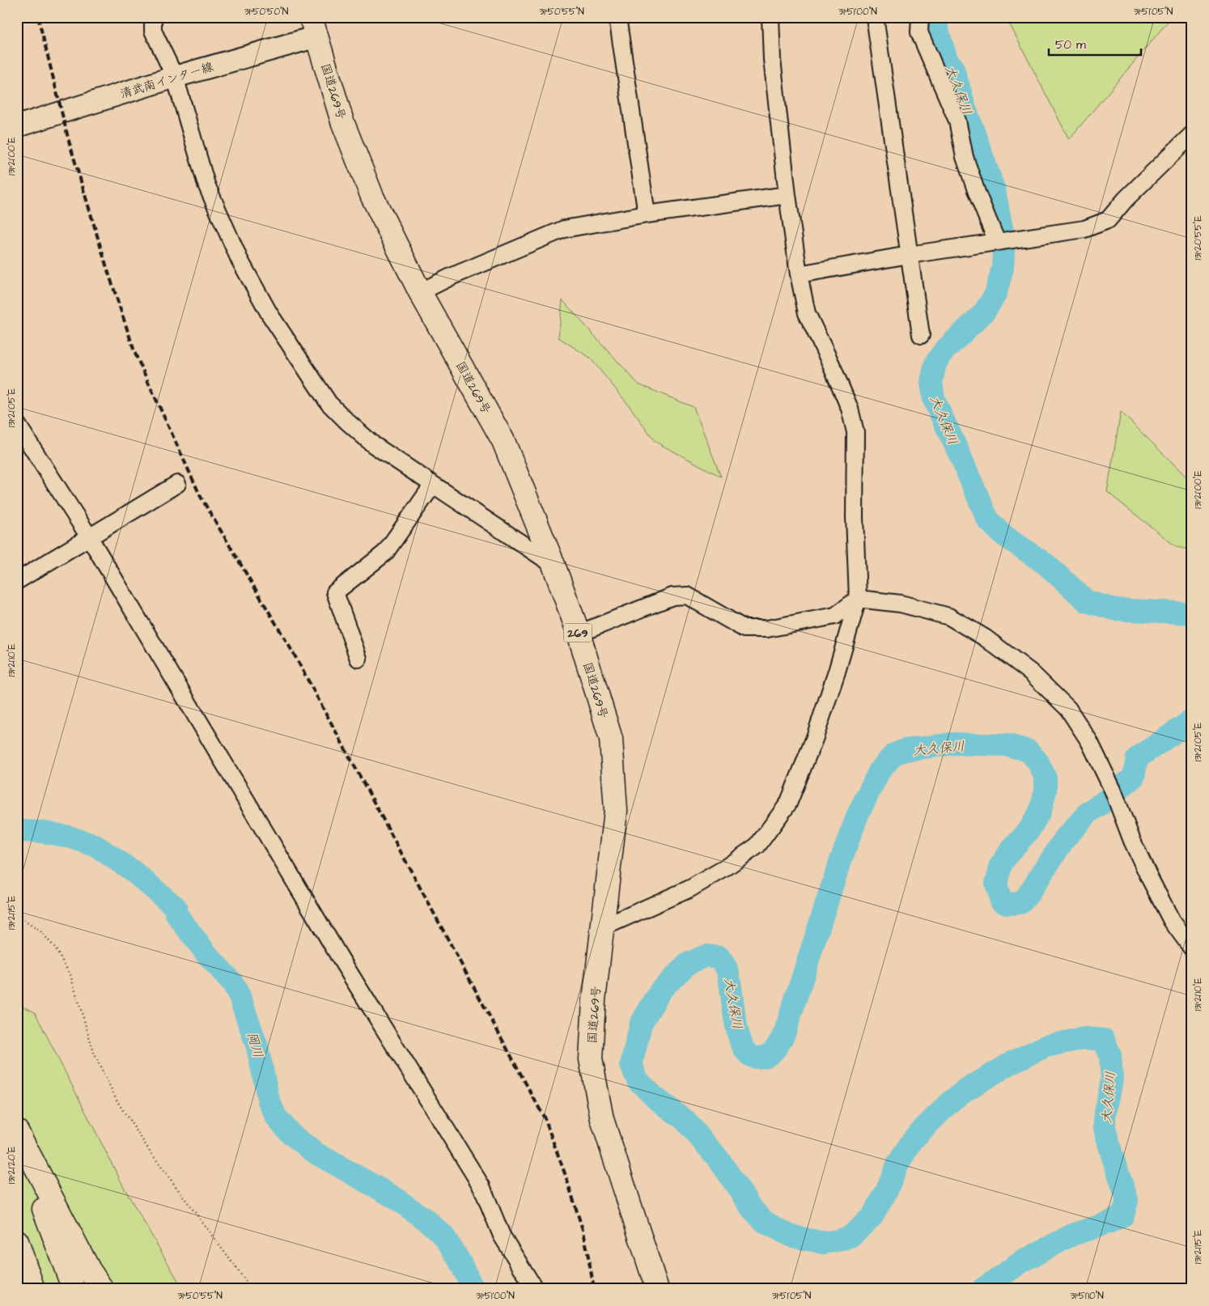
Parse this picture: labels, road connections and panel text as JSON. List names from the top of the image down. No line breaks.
{"streets":{"highway":["国道269号","269"],"main road":["清武南インター線"]},"crossings":[["清武南インター線","国道269号"]],"water":["大久保川","岡川"],"scale_bar":"50 m","coordinates":["31°50'50\"N","31°50'55\"N","31°51'00\"N","31°51'05\"N","131°21'00\"E","131°20'55\"E","131°21'05\"E","131°21'10\"E","131°21'15\"E","131°21'20\"E","31°51'10\"N"]}
